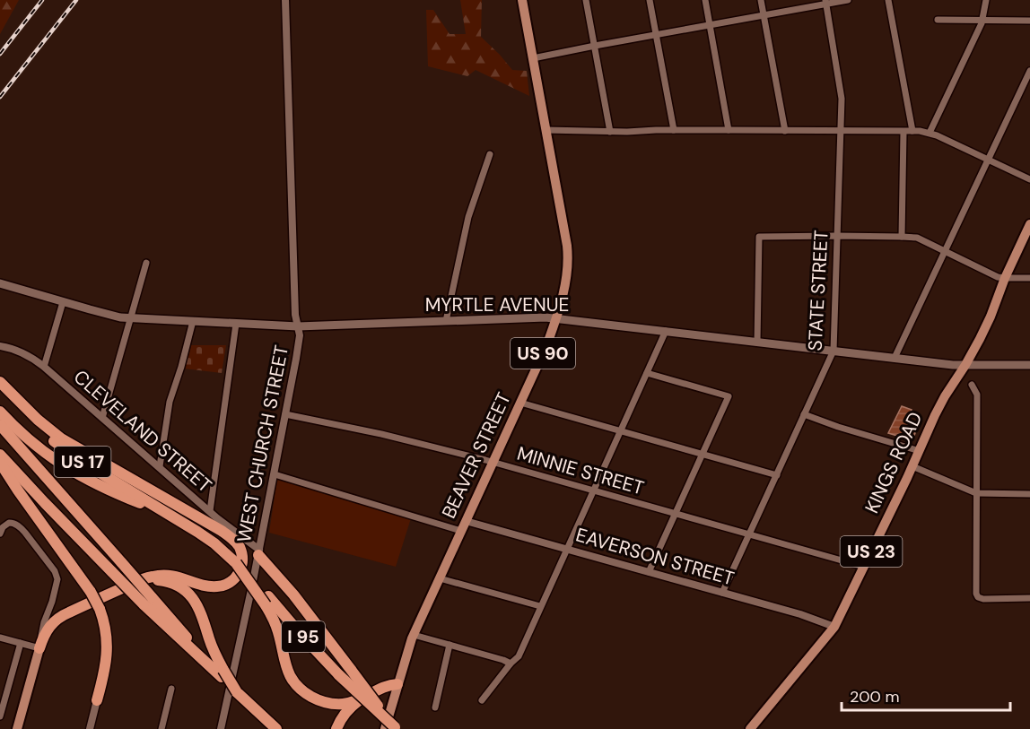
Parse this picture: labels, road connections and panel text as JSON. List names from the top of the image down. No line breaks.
{"streets":{"highway":["US 17","I 95"],"main road":["MYRTLE AVENUE","US 90","BEAVER STREET","KINGS ROAD","US 23"],"street":["STATE STREET","CLEVELAND STREET","WEST CHURCH STREET","MINNIE STREET","EAVERSON STREET"]},"crossings":[["STATE STREET","MYRTLE AVENUE"],["STATE STREET","MINNIE STREET"],["STATE STREET","EAVERSON STREET"],["MYRTLE AVENUE","WEST CHURCH STREET"],["MYRTLE AVENUE","BEAVER STREET"],["MYRTLE AVENUE","KINGS ROAD"],["CLEVELAND STREET","WEST CHURCH STREET"],["WEST CHURCH STREET","MINNIE STREET"],["BEAVER STREET","MINNIE STREET"],["BEAVER STREET","EAVERSON STREET"],["BEAVER STREET","I 95"],["KINGS ROAD","MINNIE STREET"],["KINGS ROAD","EAVERSON STREET"]],"scale_bar":"200 m"}
